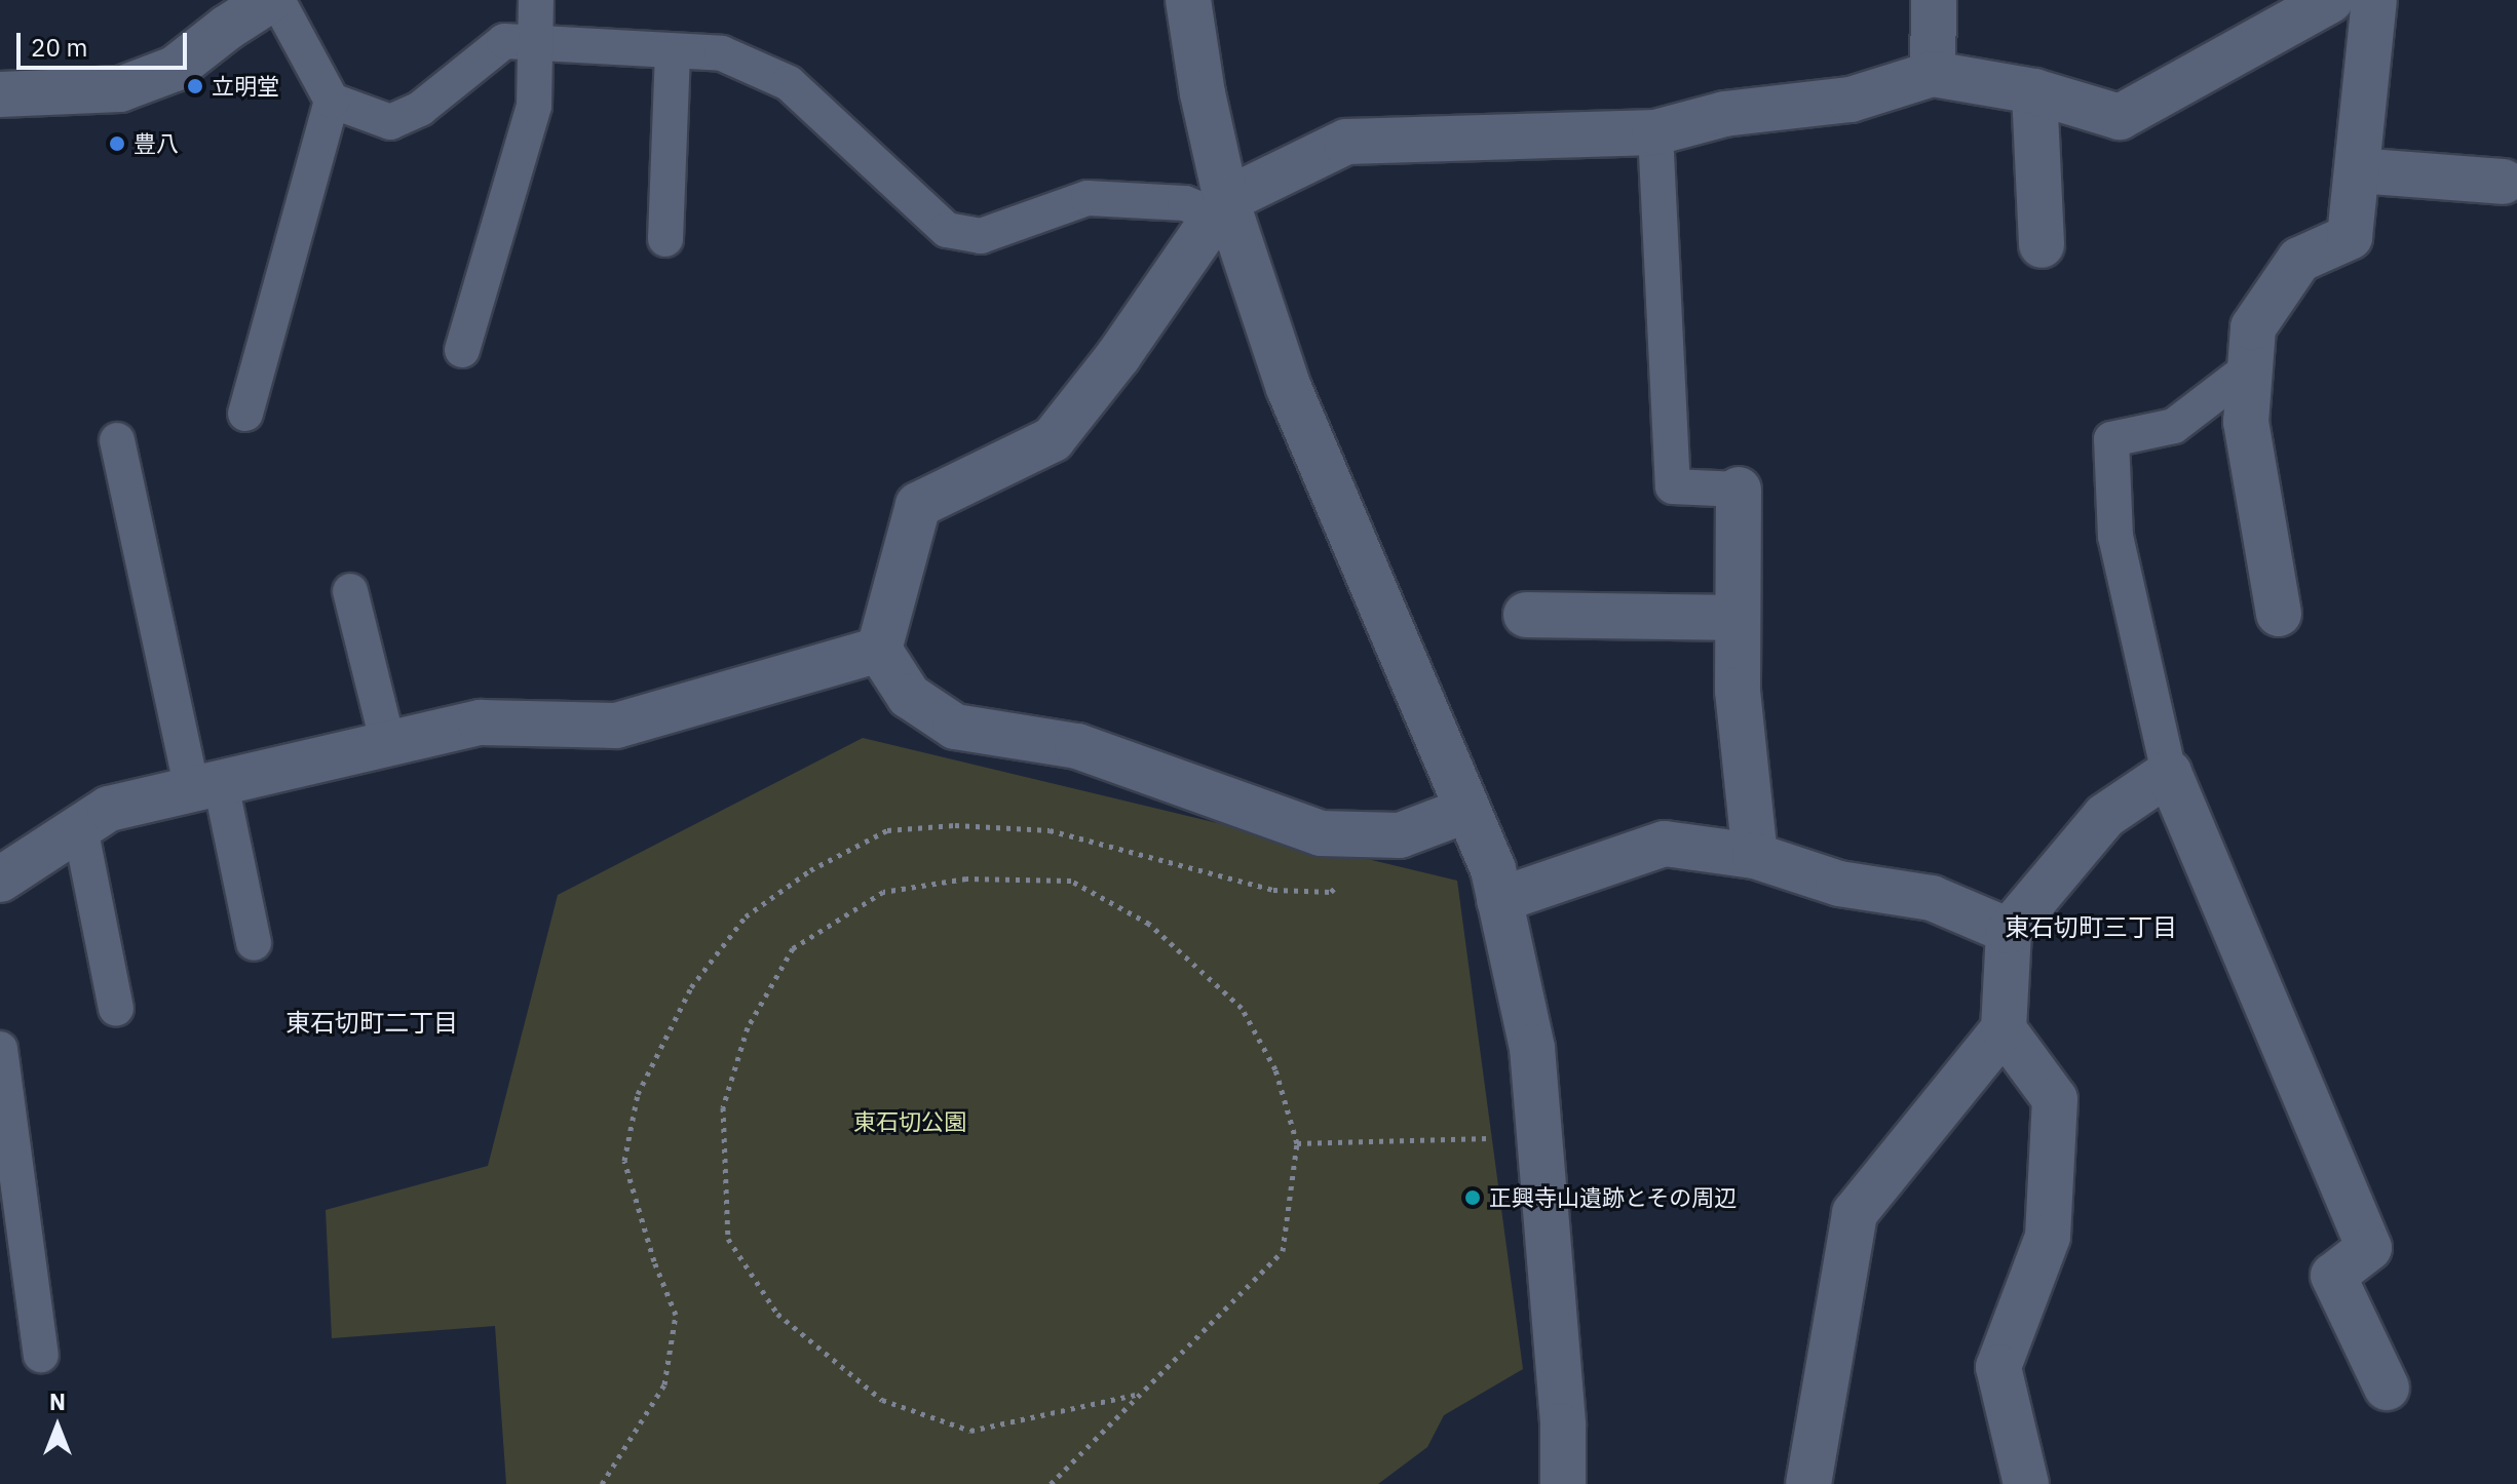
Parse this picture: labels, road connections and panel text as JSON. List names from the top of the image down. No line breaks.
{"districts":["東石切町三丁目","東石切町二丁目"],"parks":["東石切公園"],"places":["立明堂","豊八","正興寺山遺跡とその周辺"],"scale_bar":"20 m","north":"top"}
